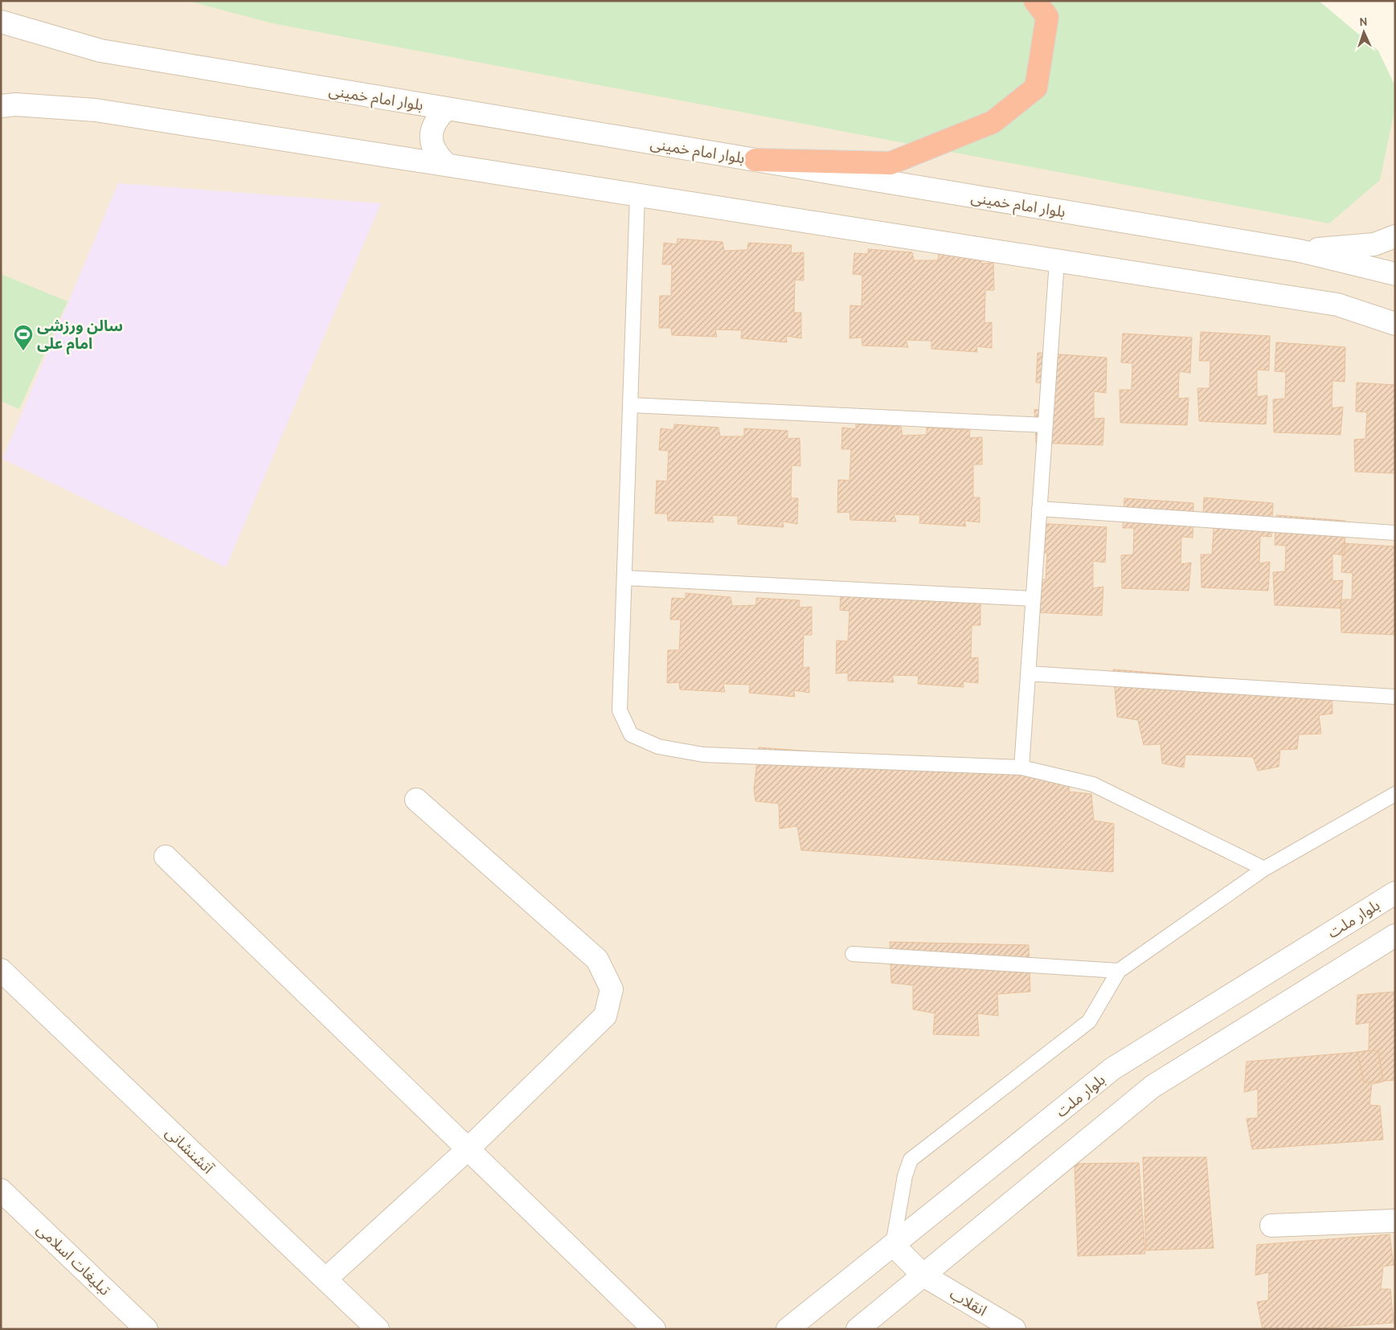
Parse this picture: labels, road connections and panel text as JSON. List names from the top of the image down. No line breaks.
{"streets":{"street":["بلوار امام خمینی","بلوار ملت","آتشنشانی","تبلیغات اسلامی","انقلاب"]},"crossings":[["بلوار ملت","انقلاب"]],"places":{"sports":["سالن ورزشی امام علی"]},"north":"top"}
